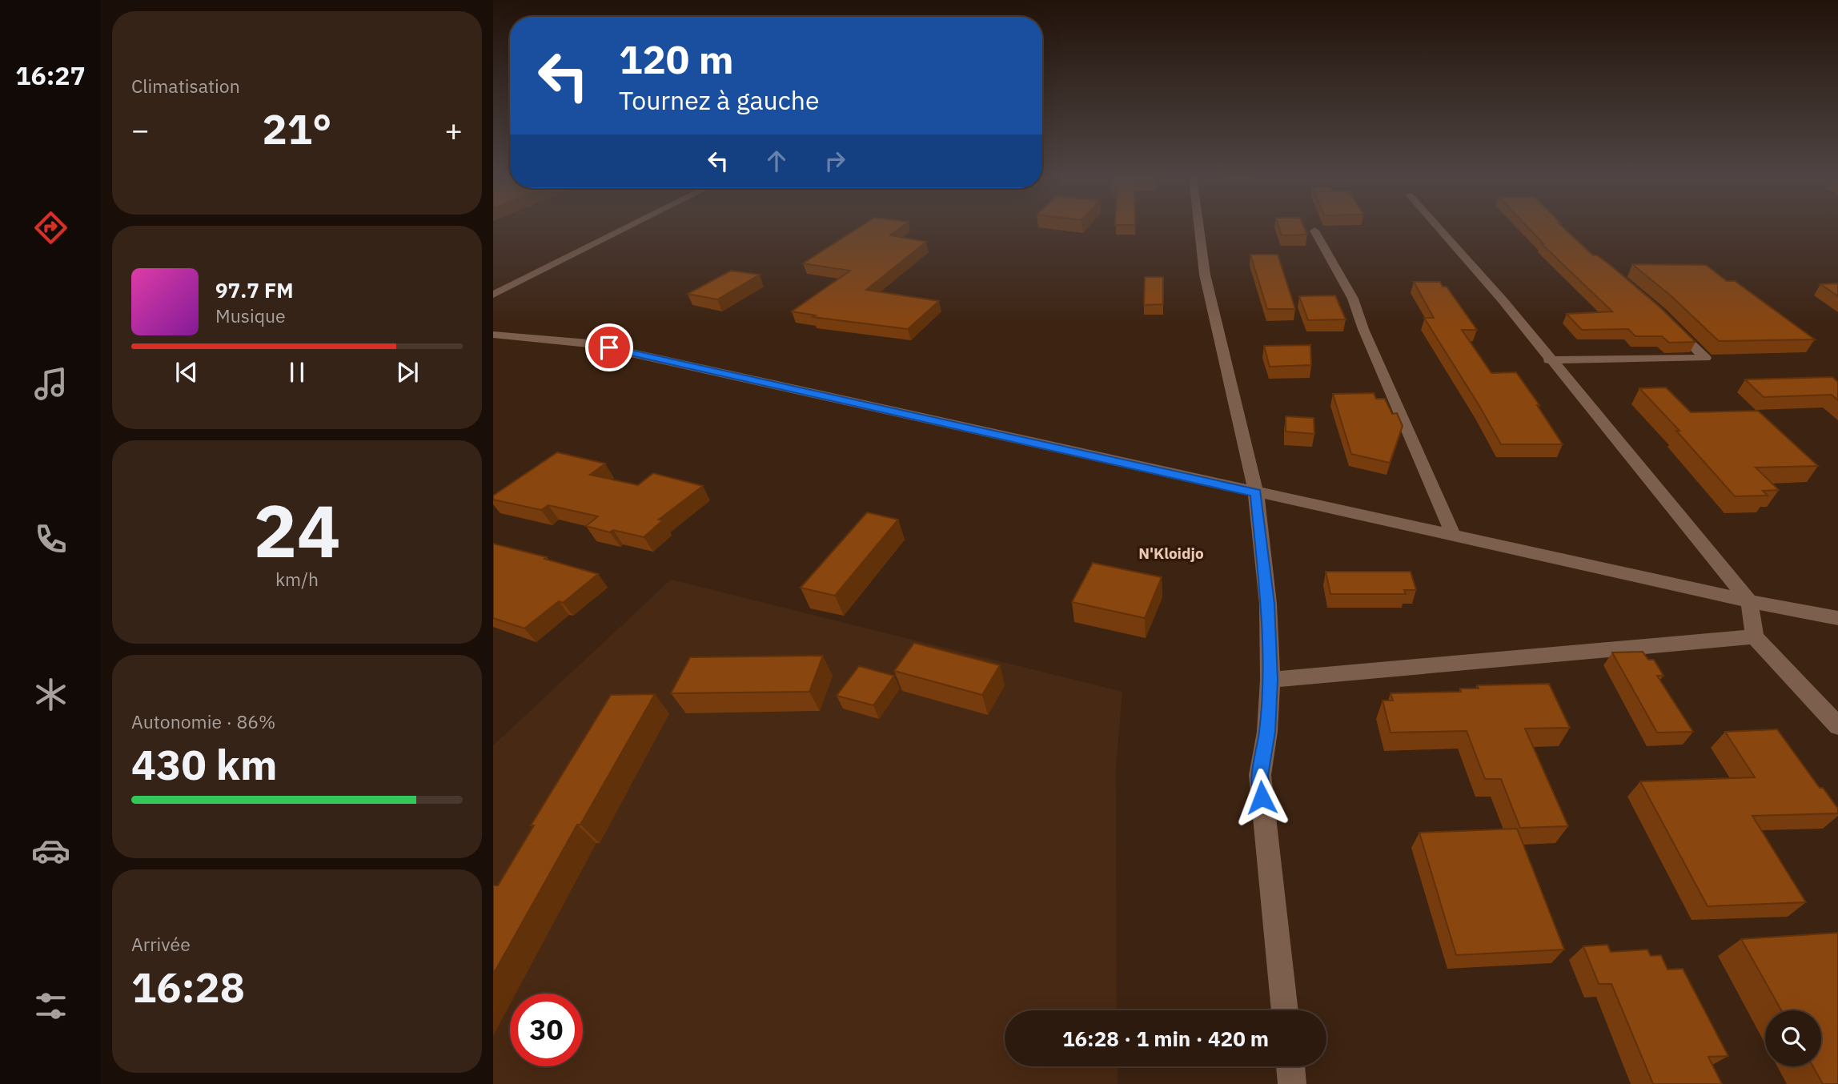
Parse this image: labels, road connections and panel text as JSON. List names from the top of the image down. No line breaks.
{"districts":["N'Kloidjo"],"page":{"tabs":"16:27","tile":["Climatisation",["24","km/h"],["Autonomie · 86%","430 km"],["Arrivée","16:28"]],"turn":["120 m","Tournez à gauche"],"heat":["−","21°","+"],"song":["97.7 FM","Musique"],"limit":"30","trip":"16:28 · 1 min · 420 m"}}
